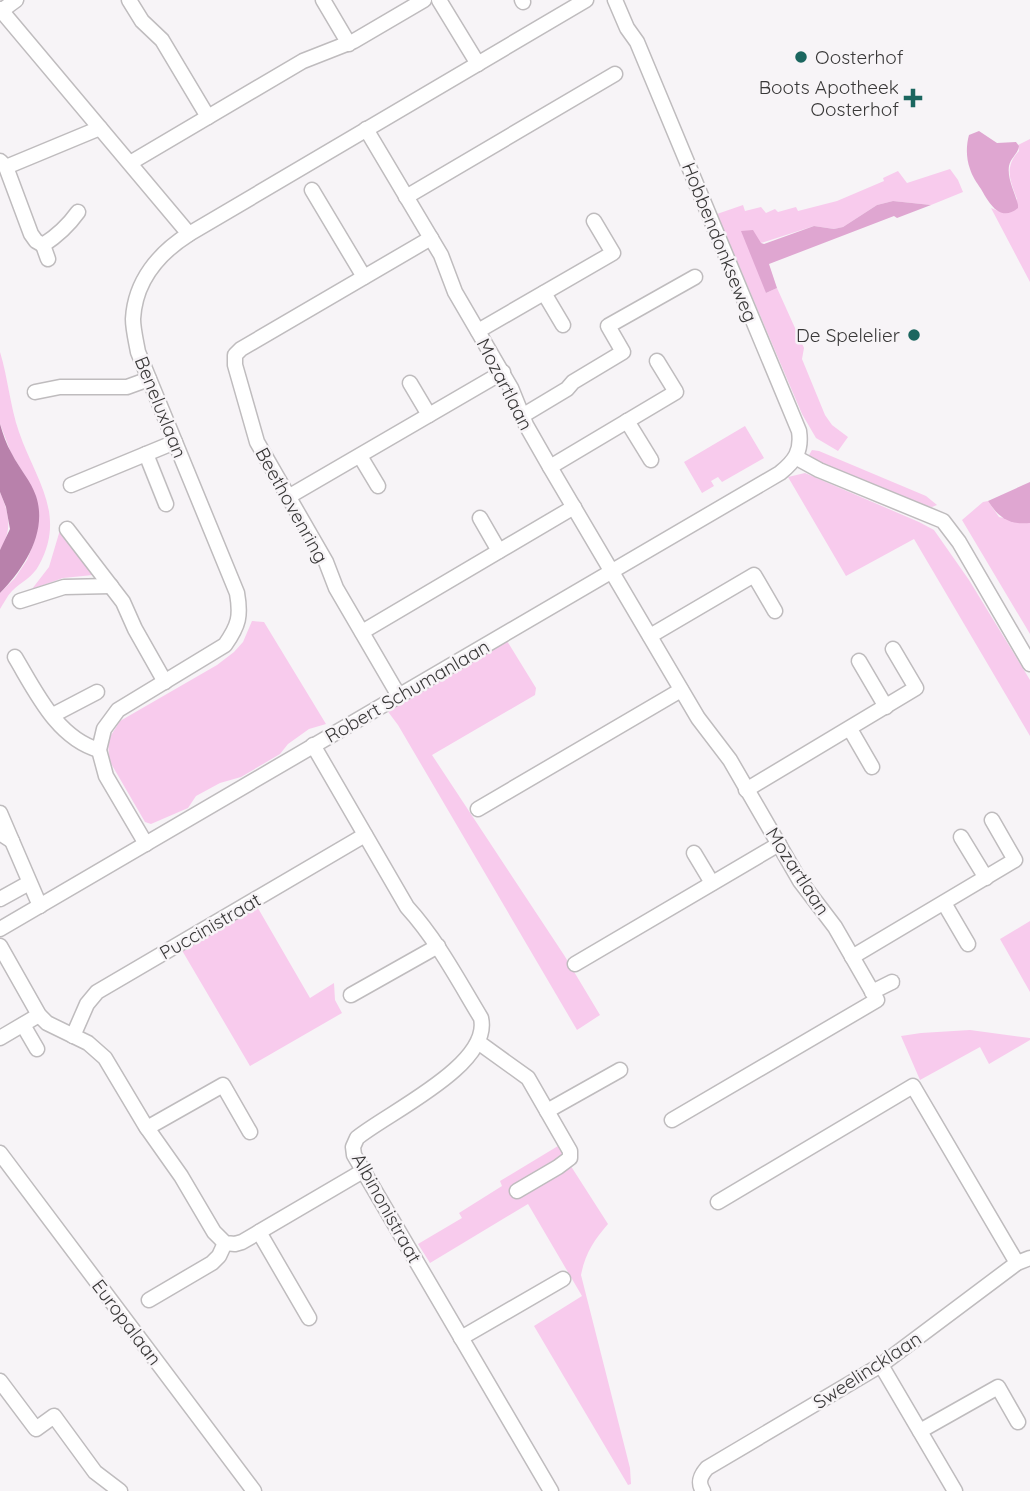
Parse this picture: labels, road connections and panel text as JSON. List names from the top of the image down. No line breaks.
{"streets":{"street":["Hobbendonkseweg","Mozartlaan","Beneluxlaan","Beethovenring","Robert Schumanlaan","Puccinistraat","Albinonistraat","Europalaan","Sweelincklaan"]},"crossings":[["Hobbendonkseweg","Robert Schumanlaan"],["Mozartlaan","Beneluxlaan"],["Mozartlaan","Beethovenring"],["Mozartlaan","Robert Schumanlaan"],["Beethovenring","Robert Schumanlaan"]],"places":{"other":["Oosterhof","De Spelelier"],"health":["Boots Apotheek Oosterhof"]}}
